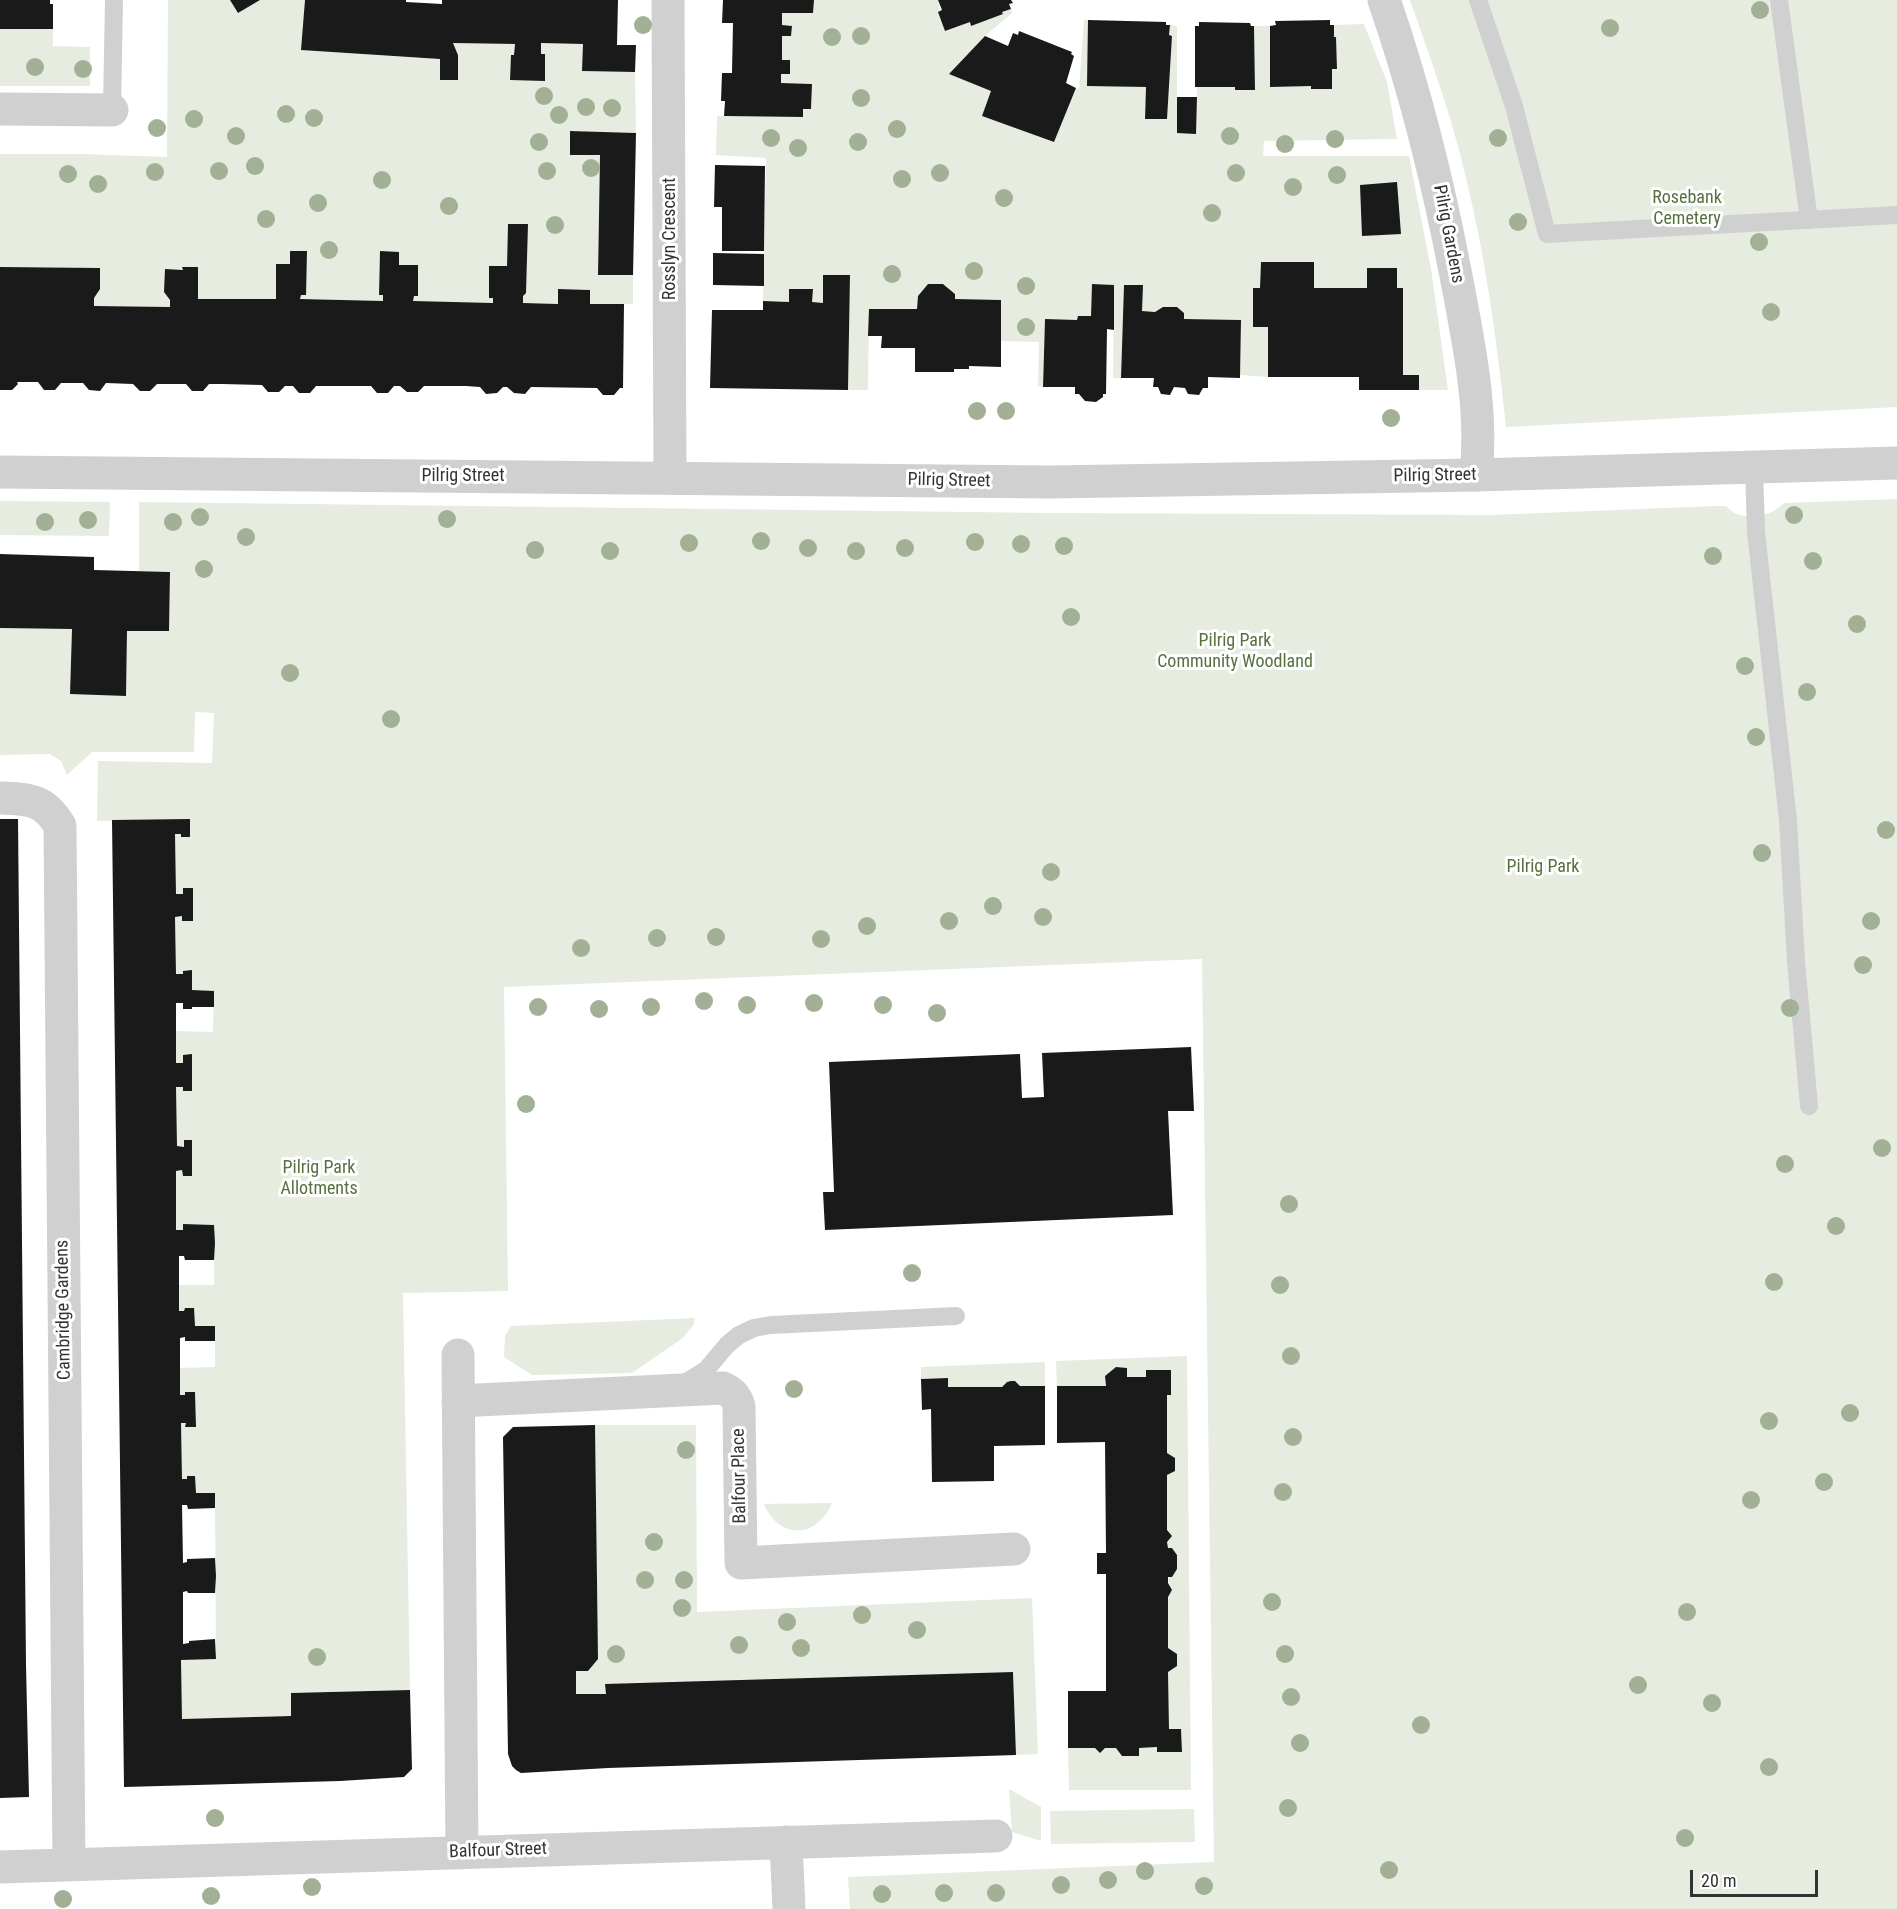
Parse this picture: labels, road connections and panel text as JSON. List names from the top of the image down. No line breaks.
{"streets":{"street":["Pilrig Gardens","Rosslyn Crescent","Pilrig Street","Cambridge Gardens","Balfour Place","Balfour Street"]},"crossings":[["Pilrig Gardens","Pilrig Street"],["Rosslyn Crescent","Pilrig Street"],["Cambridge Gardens","Balfour Street"]],"parks":["Rosebank Cemetery","Pilrig Park Community Woodland","Pilrig Park","Pilrig Park Allotments"],"scale_bar":"20 m"}
